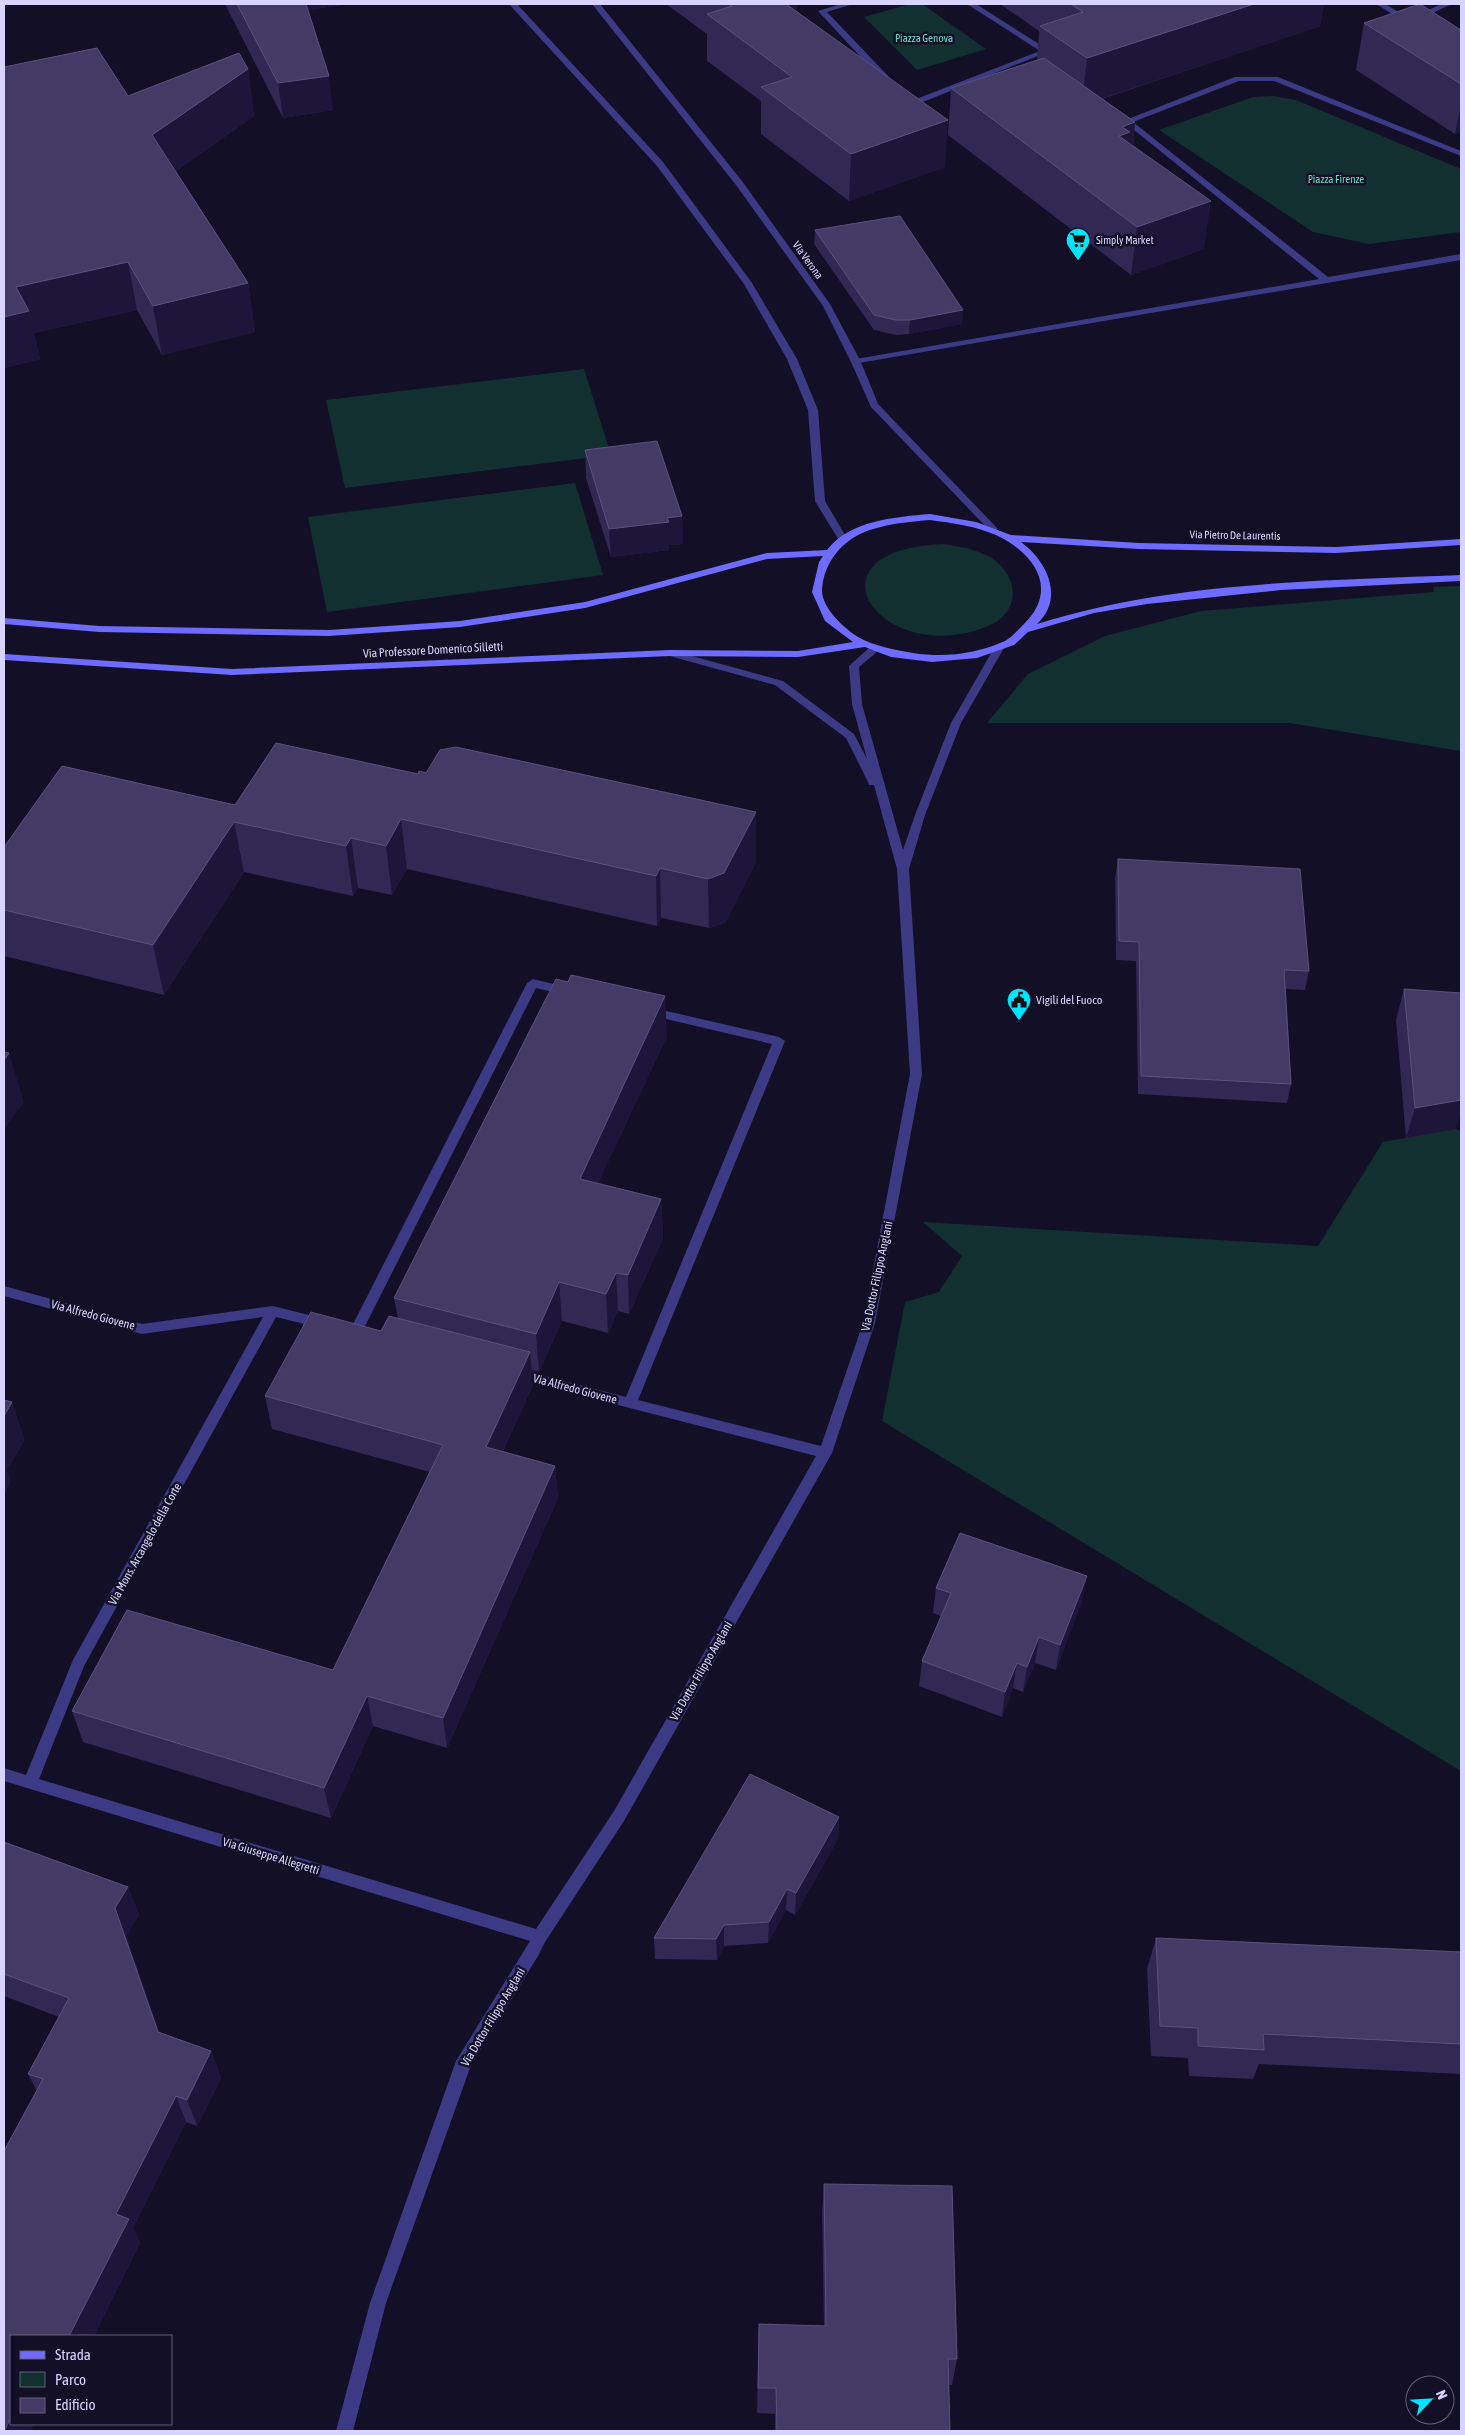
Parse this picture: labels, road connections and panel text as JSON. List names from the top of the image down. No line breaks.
{"streets":{"main road":["Via Pietro De Laurentis","Via Professore Domenico Silletti"],"street":["Via Verona","Via Dottor Filippo Anglani","Via Alfredo Giovene","Via Mons. Arcangelo della Corte","Via Giuseppe Allegretti"]},"crossings":[["Via Dottor Filippo Anglani","Via Alfredo Giovene"],["Via Dottor Filippo Anglani","Via Giuseppe Allegretti"],["Via Alfredo Giovene","Via Mons. Arcangelo della Corte"],["Via Mons. Arcangelo della Corte","Via Giuseppe Allegretti"]],"parks":["Piazza Genova","Piazza Firenze"],"places":{"supermarket":["Simply Market"],"public building":["Vigili del Fuoco"]},"legend":["Strada","Parco","Edificio"],"north":"top right"}
